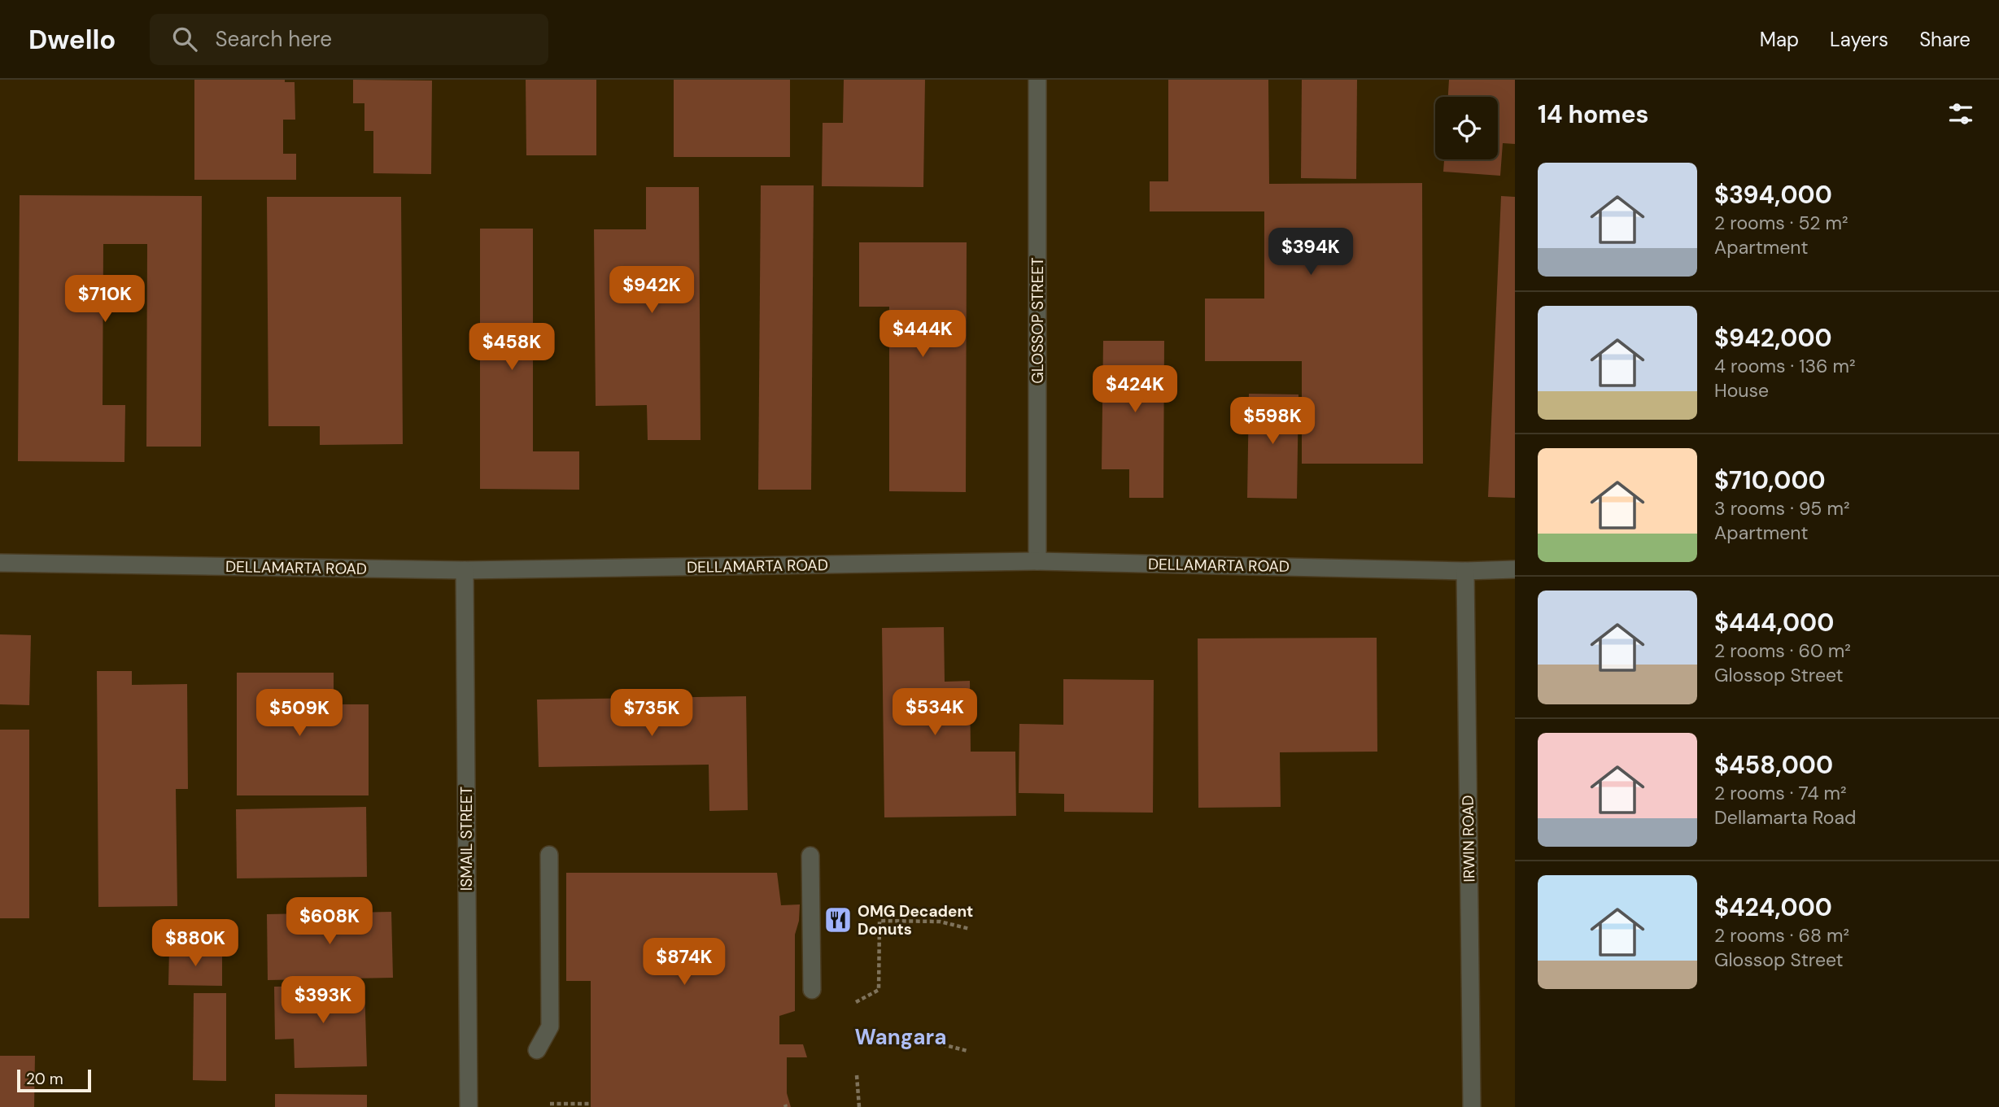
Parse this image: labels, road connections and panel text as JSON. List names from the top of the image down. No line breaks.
{"streets":{"street":["GLOSSOP STREET","DELLAMARTA ROAD","ISMAIL STREET","IRWIN ROAD"]},"crossings":[["GLOSSOP STREET","DELLAMARTA ROAD"],["DELLAMARTA ROAD","ISMAIL STREET"],["DELLAMARTA ROAD","IRWIN ROAD"]],"districts":["Wangara"],"places":{"restaurant":["OMG Decadent Donuts"]},"scale_bar":"20 m","page":{"header":"Dwello","search":"Search here","nav":["Map","Layers","Share"],"heading":"14 homes","list":[{"name":"$394,000","note":"2 rooms · 52 m² · Apartment"},{"name":"$942,000","note":"4 rooms · 136 m² · House"},{"name":"$710,000","note":"3 rooms · 95 m² · Apartment"},{"name":"$444,000","note":"2 rooms · 60 m² · Glossop Street"},{"name":"$458,000","note":"2 rooms · 74 m² · Dellamarta Road"},{"name":"$424,000","note":"2 rooms · 68 m² · Glossop Street"}],"price":["$394K","$942K","$710K","$444K","$458K","$424K","$598K","$534K","$509K","$735K","$608K","$880K","$874K","$393K"],"scale":"20 m"}}
